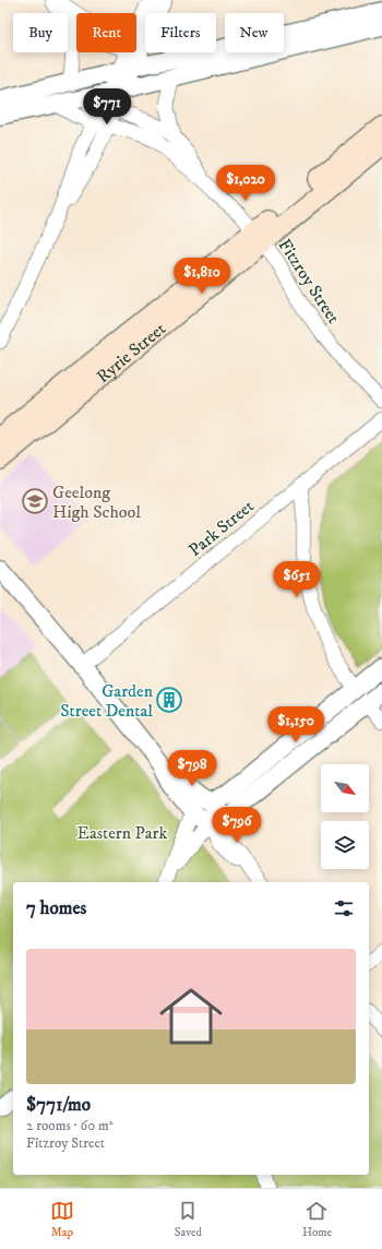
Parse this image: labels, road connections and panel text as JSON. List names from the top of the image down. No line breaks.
{"streets":{"main road":["Ryrie Street"],"street":["Fitzroy Street","Park Street"]},"crossings":[["Fitzroy Street","Ryrie Street"]],"parks":["Eastern Park"],"places":{"school or university":["Geelong High School"],"building":["Garden Street Dental"]},"north":"bottom right","page":{"chip":["Buy","Rent","Filters","New"],"price":["$771","$1,020","$1,810","$651","$1,150","$798","$796"],"heading":"7 homes","list":[{"name":"$771/mo","note":"2 rooms · 60 m² · Fitzroy Street"}],"tabs":["Map","Saved","Home"]}}
